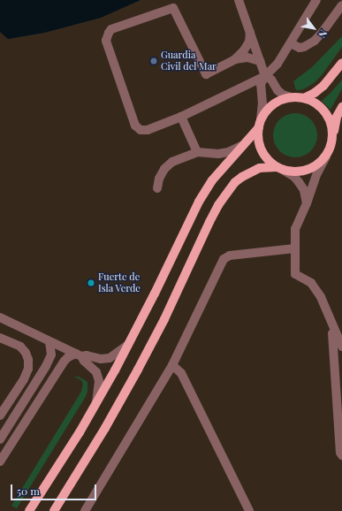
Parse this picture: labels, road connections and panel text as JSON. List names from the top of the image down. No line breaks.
{"places":["Guardia Civil del Mar","Fuerte de Isla Verde"],"scale_bar":"50 m","north":"bottom right"}
